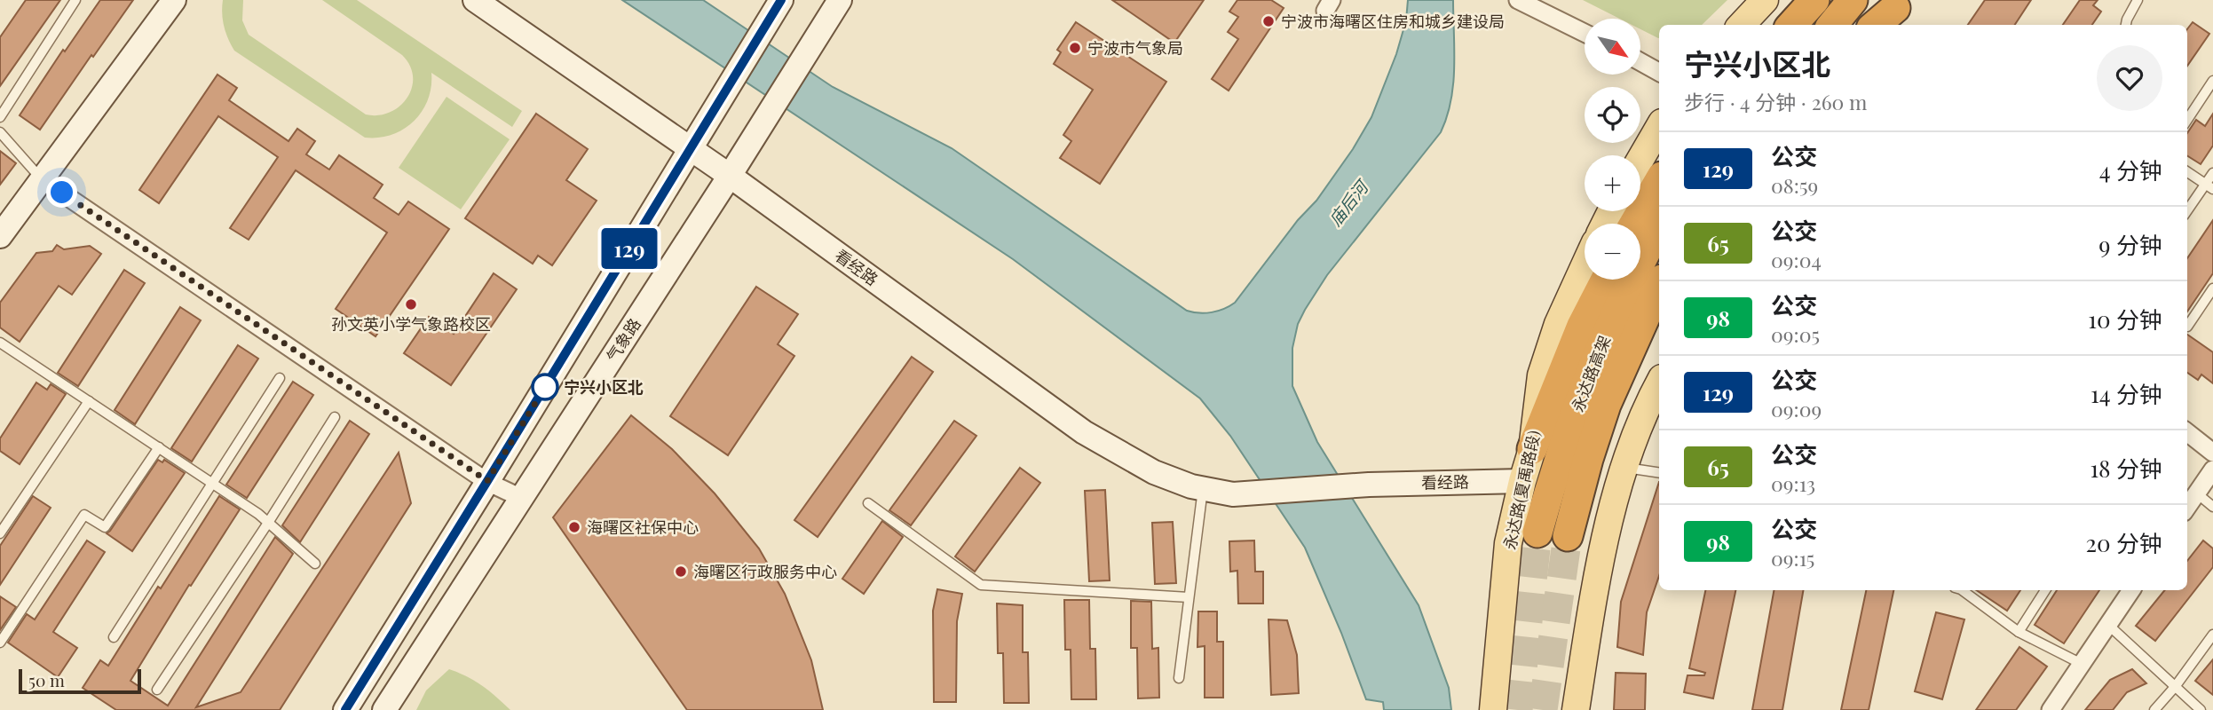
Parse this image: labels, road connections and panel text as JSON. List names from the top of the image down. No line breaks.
{"streets":{"highway":["永达路高架"],"main road":["永达路(夏禹路段)"],"street":["看经路","气象路"]},"crossings":[["看经路","气象路"],["看经路","永达路(夏禹路段)"]],"water":["庙后河"],"places":["宁波市海曙区住房和城乡建设局","宁波市气象局","孙文英小学气象路校区","宁兴小区北","海曙区社保中心","海曙区行政服务中心"],"lines":["bus line 129"],"scale_bar":"50 m","north":"bottom right","page":{"on_map":"129","map_buttons":["+","−"],"heading":["宁兴小区北","步行 · 4 分钟 · 260 m"],"list":[{"mark":"129","name":"公交","note":"08:59","value":"4 分钟"},{"mark":"65","name":"公交","note":"09:04","value":"9 分钟"},{"mark":"98","name":"公交","note":"09:05","value":"10 分钟"},{"mark":"129","name":"公交","note":"09:09","value":"14 分钟"},{"mark":"65","name":"公交","note":"09:13","value":"18 分钟"},{"mark":"98","name":"公交","note":"09:15","value":"20 分钟"}],"scale":"50 m"}}
